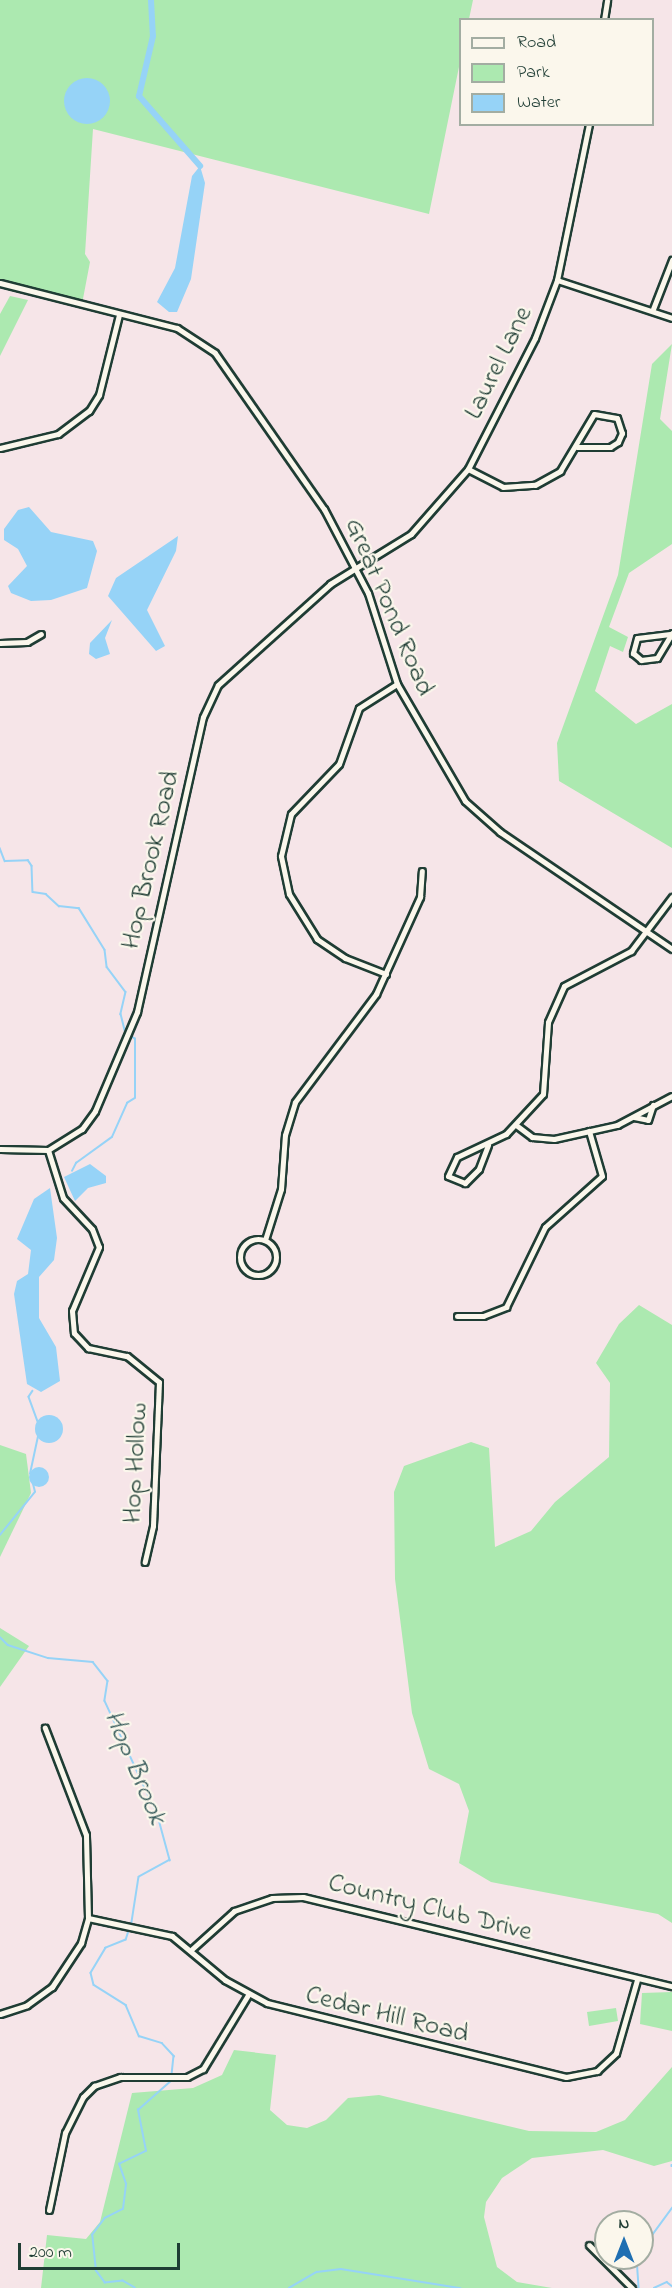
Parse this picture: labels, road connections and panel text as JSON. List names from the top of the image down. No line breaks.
{"streets":{"street":["Laurel Lane","Great Pond Road","Hop Brook Road","Hop Hollow","Country Club Drive","Cedar Hill Road"]},"crossings":[["Laurel Lane","Great Pond Road"],["Laurel Lane","Hop Brook Road"],["Great Pond Road","Hop Brook Road"],["Hop Brook Road","Hop Hollow"],["Country Club Drive","Cedar Hill Road"]],"water":["Hop Brook"],"legend":["Road","Park","Water"],"scale_bar":"200 m","north":"top"}
